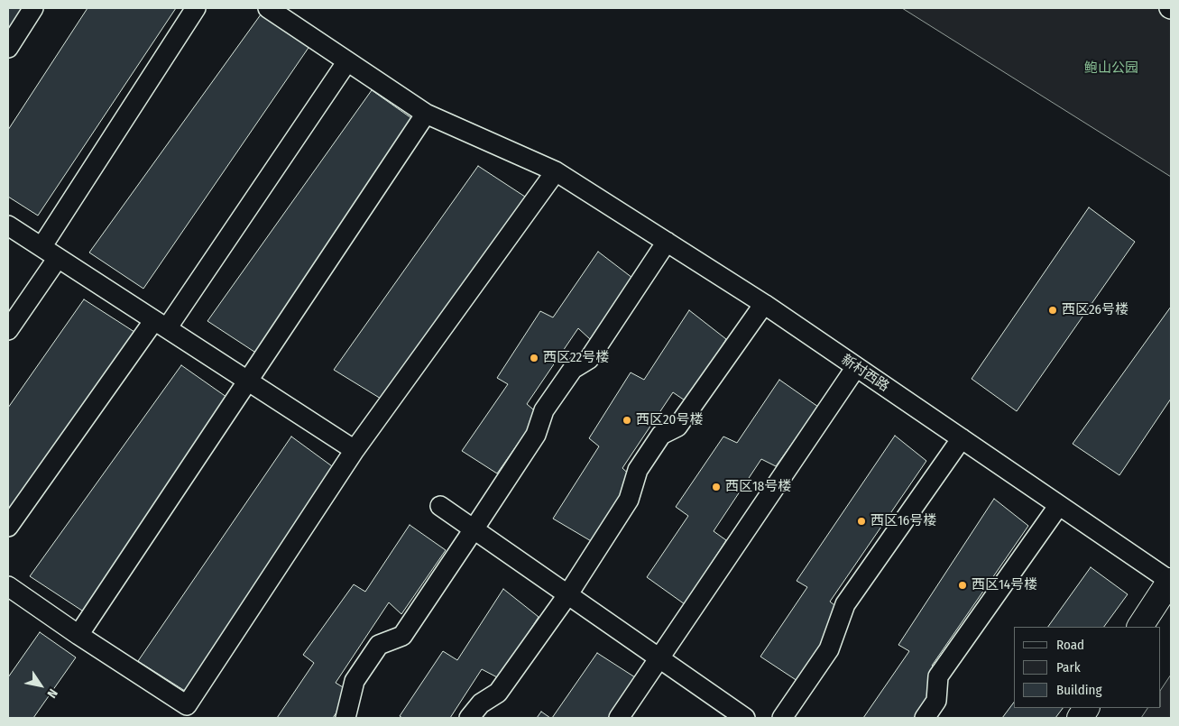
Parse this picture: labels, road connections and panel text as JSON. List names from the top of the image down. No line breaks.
{"streets":{"street":["新村西路"]},"parks":["鲍山公园"],"places":["西区26号楼","西区22号楼","西区20号楼","西区18号楼","西区16号楼","西区14号楼"],"legend":["Road","Park","Building"],"north":"bottom right"}
